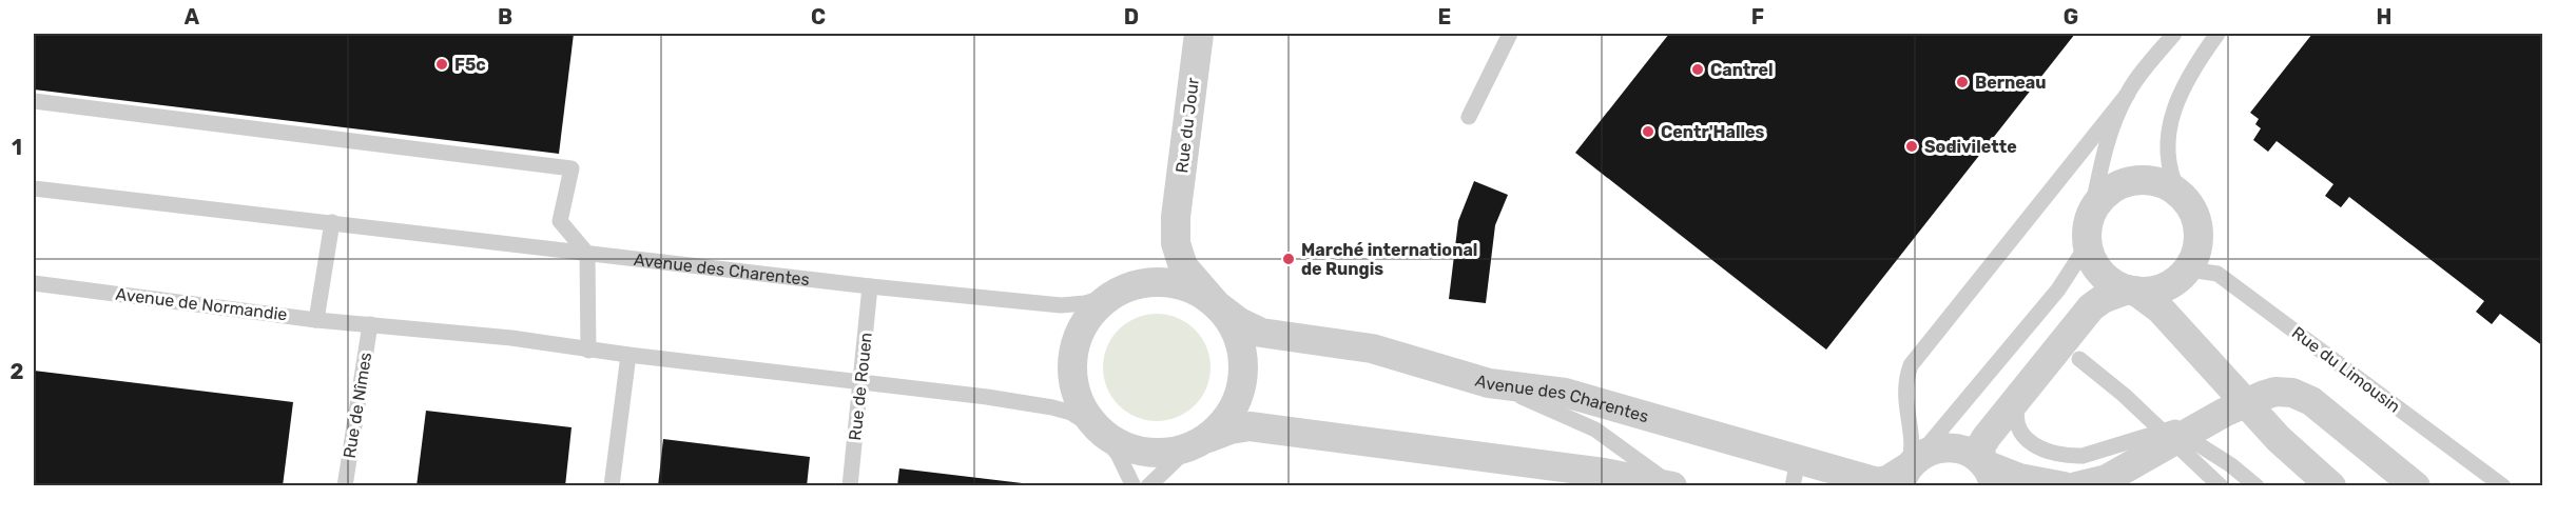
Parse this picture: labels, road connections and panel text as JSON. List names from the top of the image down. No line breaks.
{"streets":{"street":["Rue du Jour","Avenue des Charentes"],"lane":["Avenue de Normandie","Rue du Limousin","Rue de Rouen","Rue de Nîmes"]},"crossings":[["Rue du Jour","Avenue des Charentes"],["Avenue des Charentes","Rue de Rouen"],["Avenue de Normandie","Rue de Nîmes"]],"places":["F5c","Cantrel","Berneau","Centr'Halles","Sodivilette","Marché international de Rungis"],"grid":{"columns":["A","B","C","D","E","F","G","H"],"rows":["1","2"]}}
